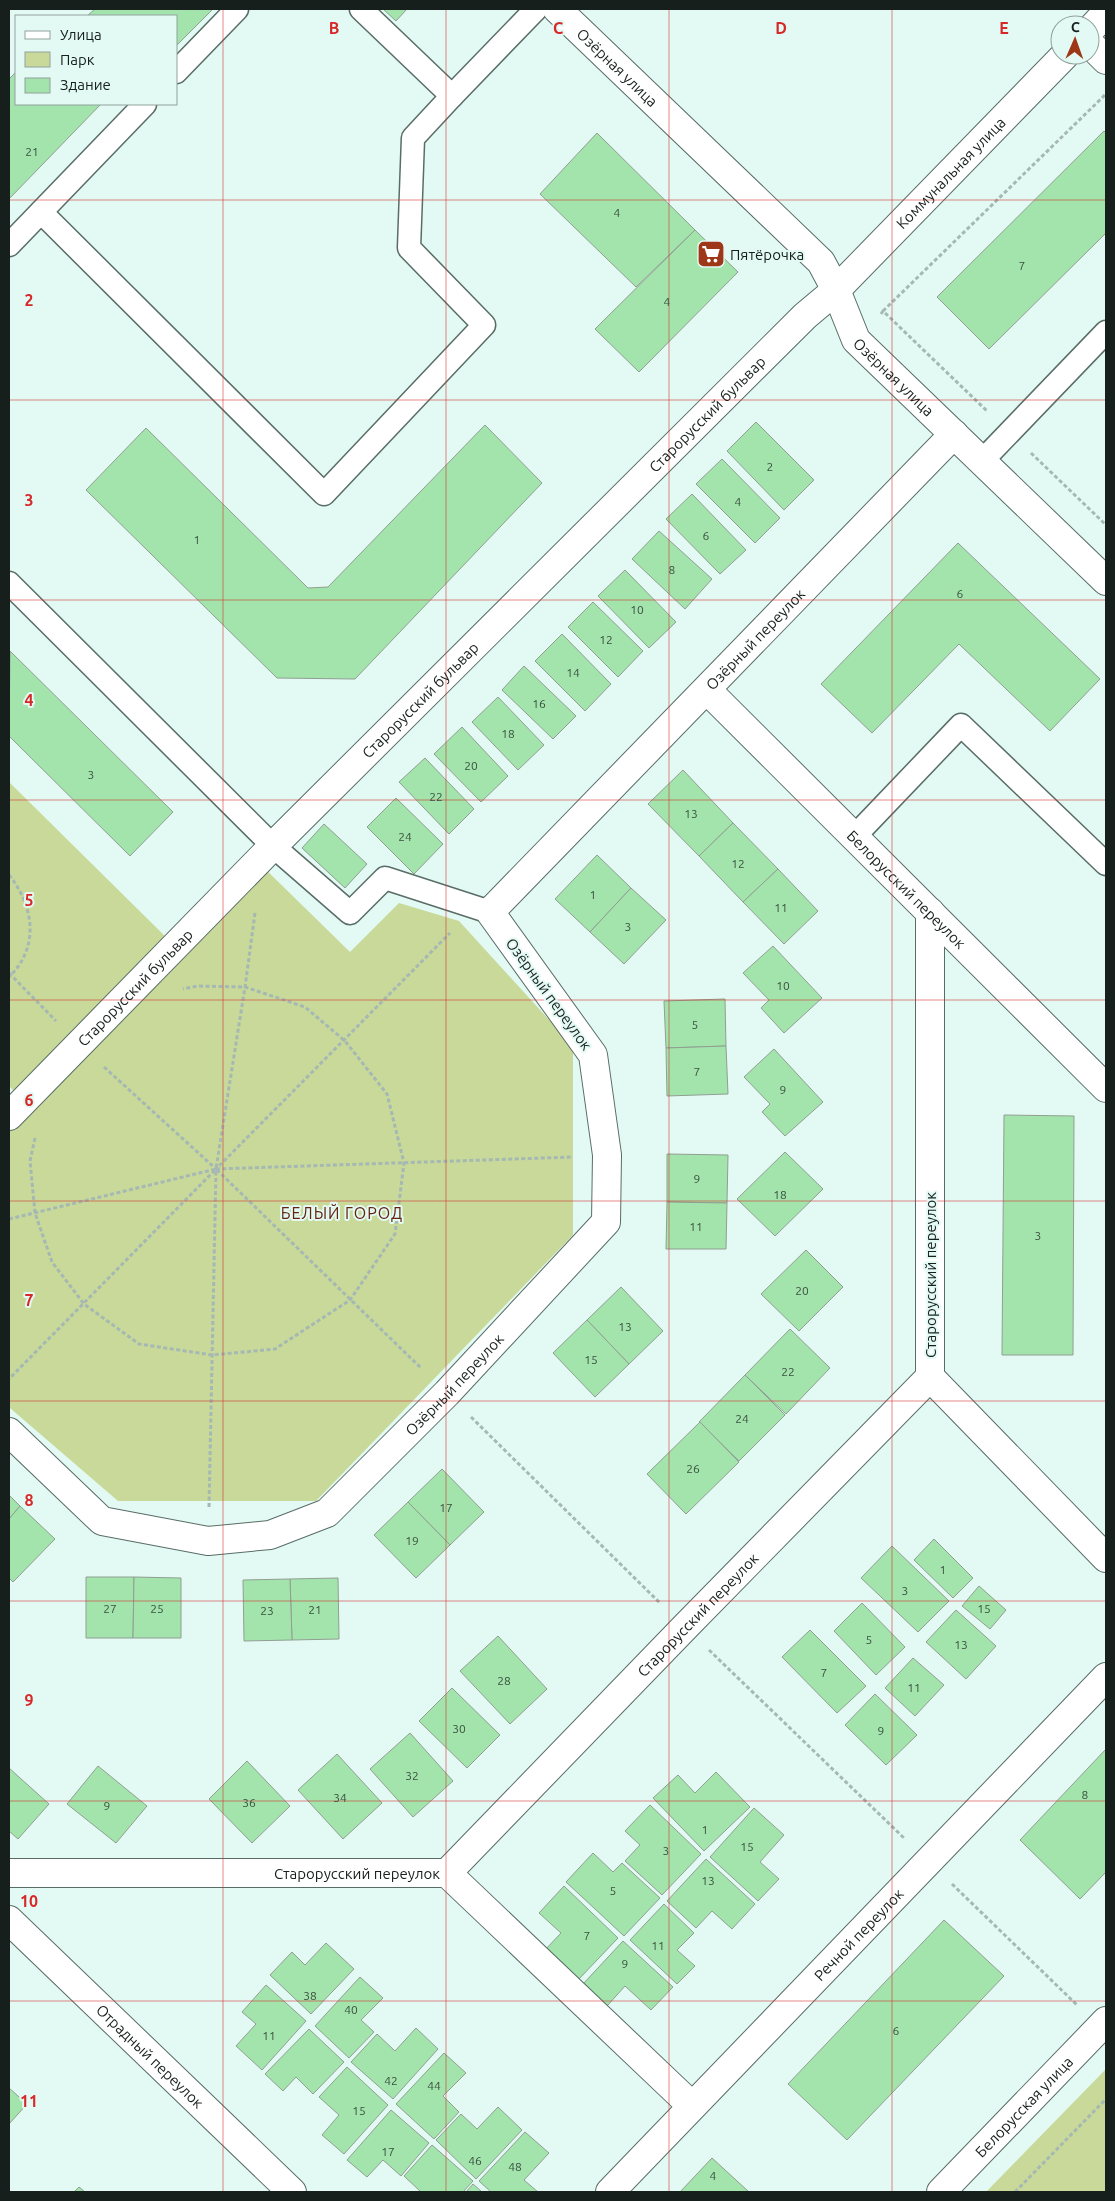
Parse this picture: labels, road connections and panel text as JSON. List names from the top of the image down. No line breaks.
{"streets":{"street":["Озёрная улица","Коммунальная улица","Старорусский бульвар","Озёрный переулок","Белорусский переулок","Старорусский переулок","Речной переулок","Отрадный переулок","Белорусская улица"]},"crossings":[["Озёрная улица","Коммунальная улица"],["Озёрная улица","Старорусский бульвар"],["Озёрная улица","Озёрный переулок"],["Коммунальная улица","Старорусский бульвар"],["Озёрный переулок","Белорусский переулок"],["Белорусский переулок","Старорусский переулок"]],"districts":["БЕЛЫЙ ГОРОД"],"places":{"supermarket":["Пятёрочка"]},"house_numbers":["21","4","7","4","2","4","6","1","8","6","10","12","14","16","18","20","3","22","13","24","12","1","11","3","10","5","7","9","9","18","11","3","20","13","15","22","24","26","17","19","1","3","27","25","15","21","23","5","13","7","28","11","30","9","32","8","34","36","9","1","15","3","13","5","7","11","9","38","40","6","11","42","44","15","17","46","48","4"],"legend":["Улица","Парк","Здание"],"north":"top","grid":{"columns":["B","C","D","E"],"rows":["2","3","4","5","6","7","8","9","10","11"]}}
